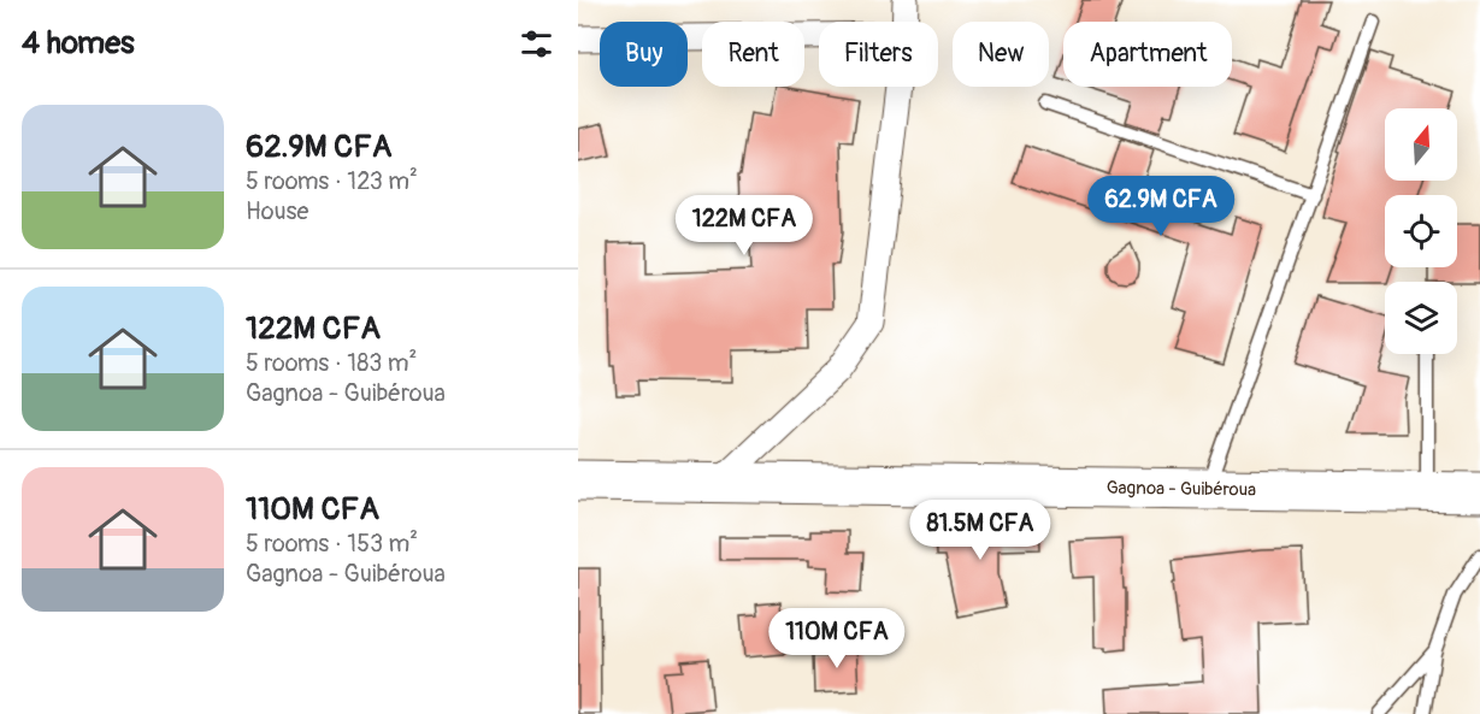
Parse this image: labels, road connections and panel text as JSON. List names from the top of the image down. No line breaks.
{"streets":{"main road":["Gagnoa - Guibéroua"]},"north":"top","page":{"heading":"4 homes","chip":["Buy","Rent","Filters","New","Apartment"],"list":[{"name":"62.9M CFA","note":"5 rooms · 123 m² · House"},{"name":"122M CFA","note":"5 rooms · 183 m² · Gagnoa - Guibéroua"},{"name":"110M CFA","note":"5 rooms · 153 m² · Gagnoa - Guibéroua"}],"price":["62.9M CFA","122M CFA","81.5M CFA","110M CFA"]}}
